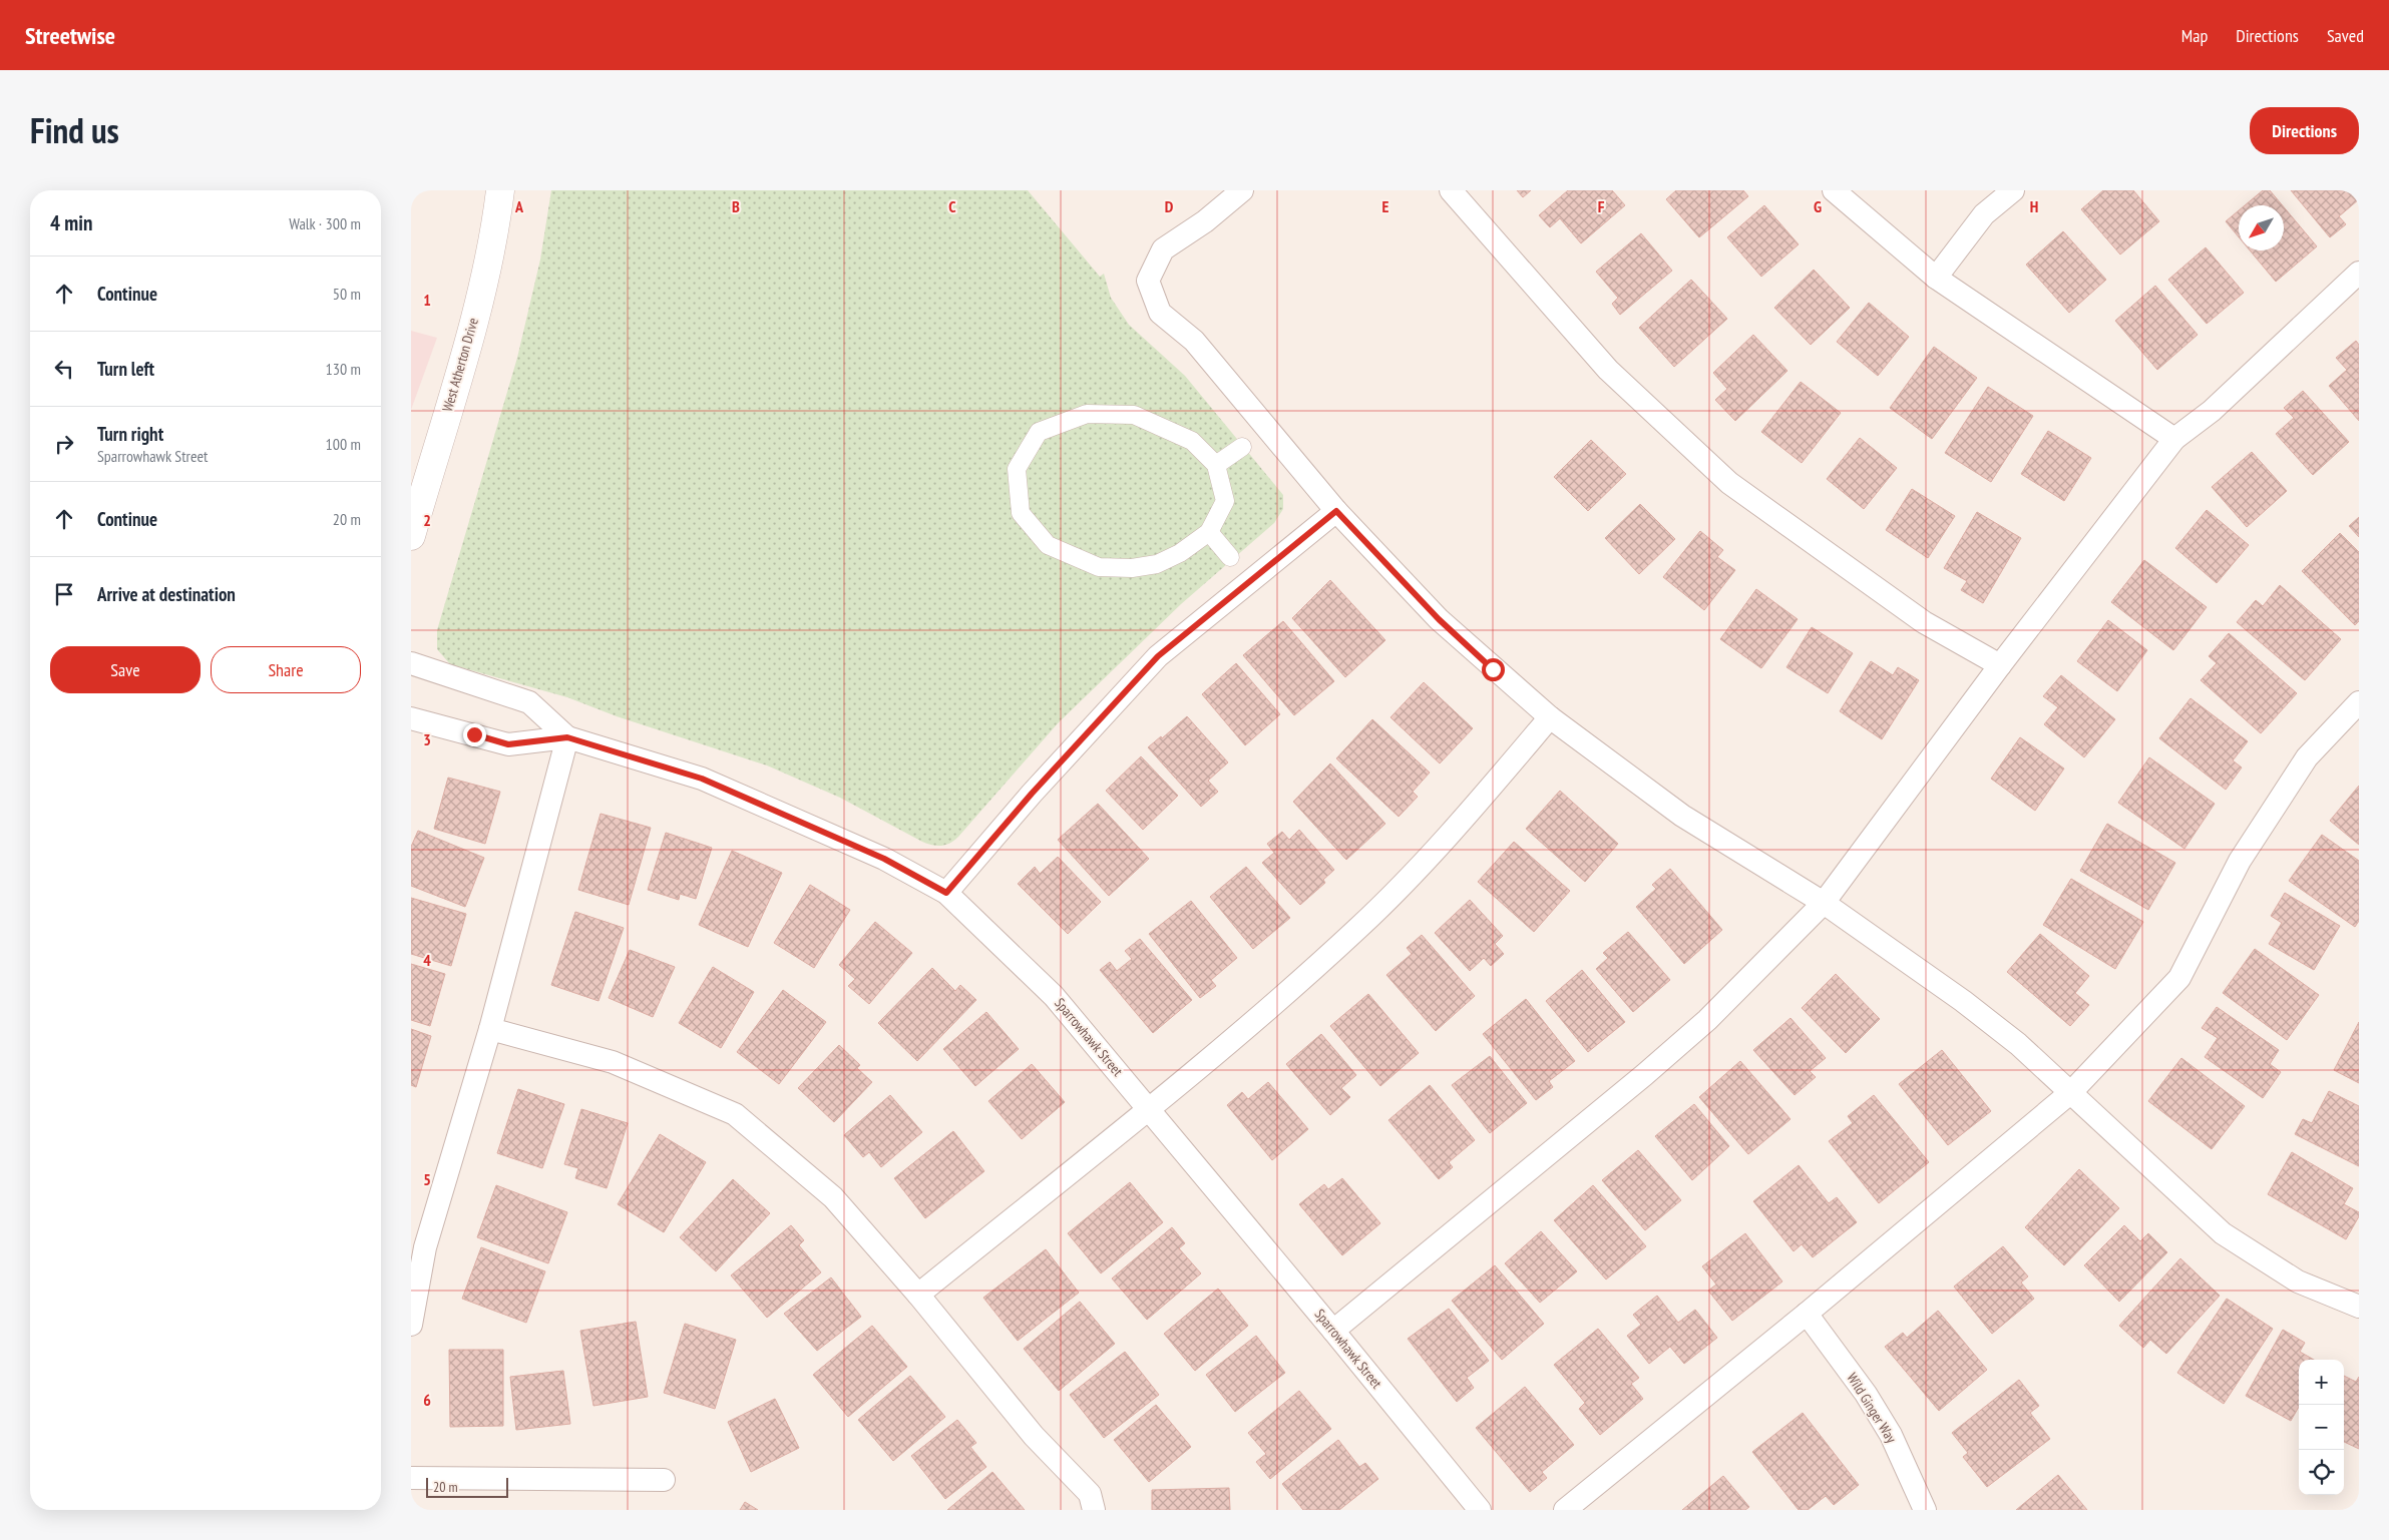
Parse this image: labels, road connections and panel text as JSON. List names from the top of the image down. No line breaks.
{"streets":{"street":["West Atherton Drive","Sparrowhawk Street","Wild Ginger Way"]},"scale_bar":"20 m","north":"bottom left","page":{"header":"Streetwise","nav":["Map","Directions","Saved"],"title":"Find us","buttons":["Directions",["Save","Share"]],"heading":["4 min","Walk · 300 m"],"list":[["Continue","50 m"],["Turn left","130 m"],["Turn right","Sparrowhawk Street","100 m"],["Continue","20 m"],"Arrive at destination"],"map_buttons":["+","−"],"scale":"20 m"},"grid":{"columns":["A","B","C","D","E","F","G","H"],"rows":["1","2","3","4","5","6"]}}
